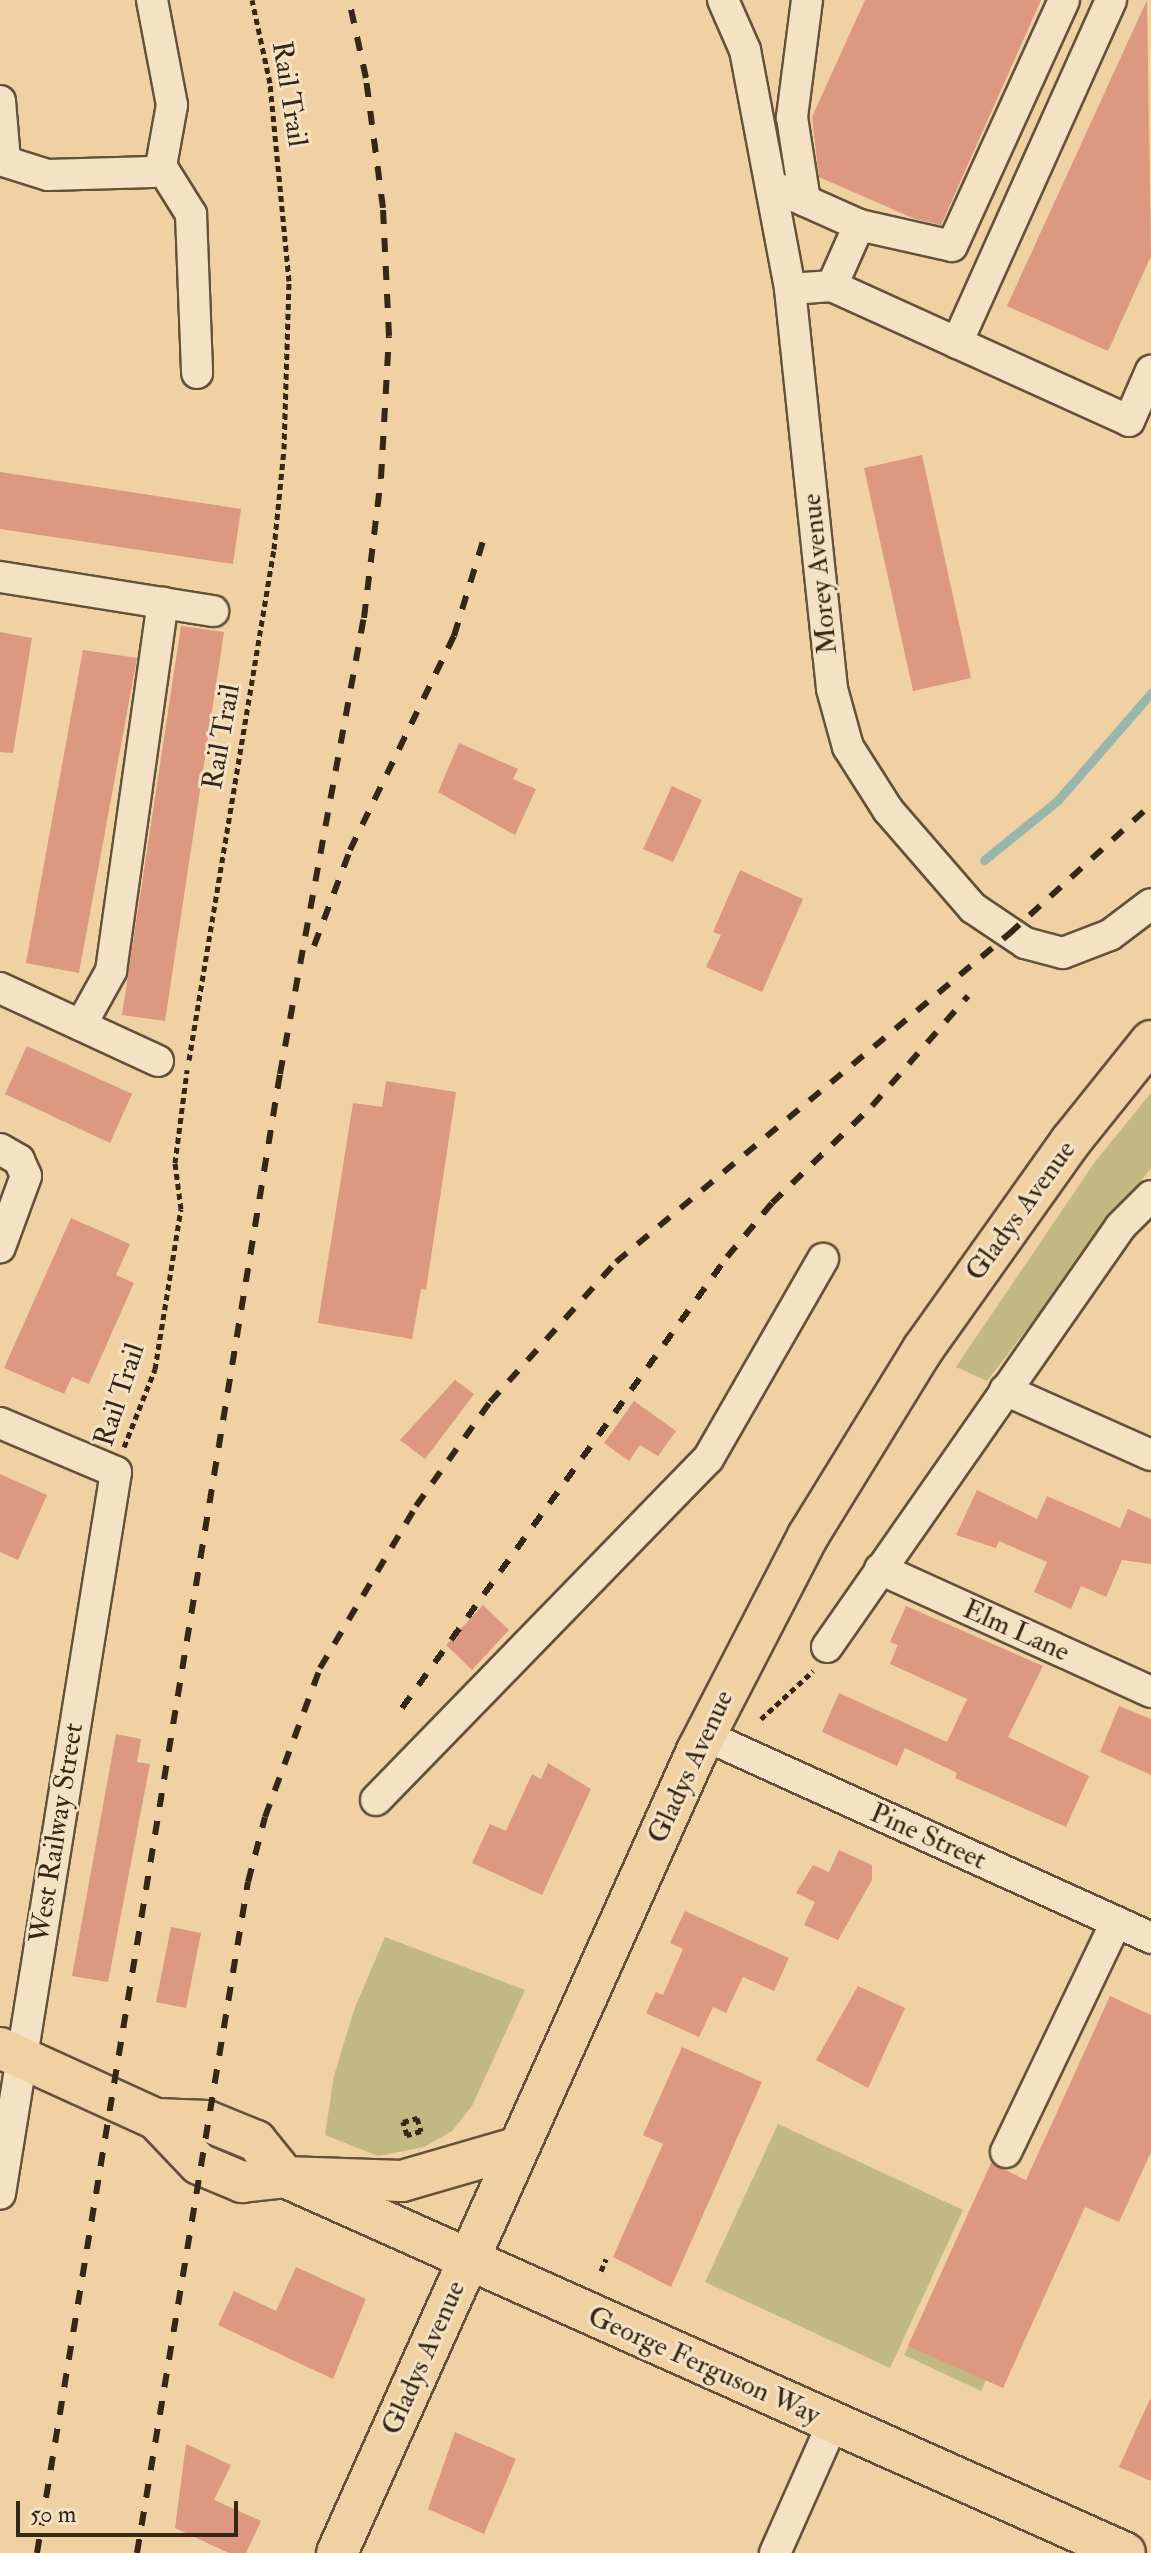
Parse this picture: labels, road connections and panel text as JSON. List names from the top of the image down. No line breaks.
{"streets":{"main road":["Gladys Avenue","George Ferguson Way"],"street":["Morey Avenue","Elm Lane","West Railway Street","Pine Street"],"path":["Rail Trail"]},"crossings":[["Rail Trail","West Railway Street"],["Gladys Avenue","Pine Street"],["Gladys Avenue","George Ferguson Way"],["West Railway Street","George Ferguson Way"]],"scale_bar":"50 m"}
